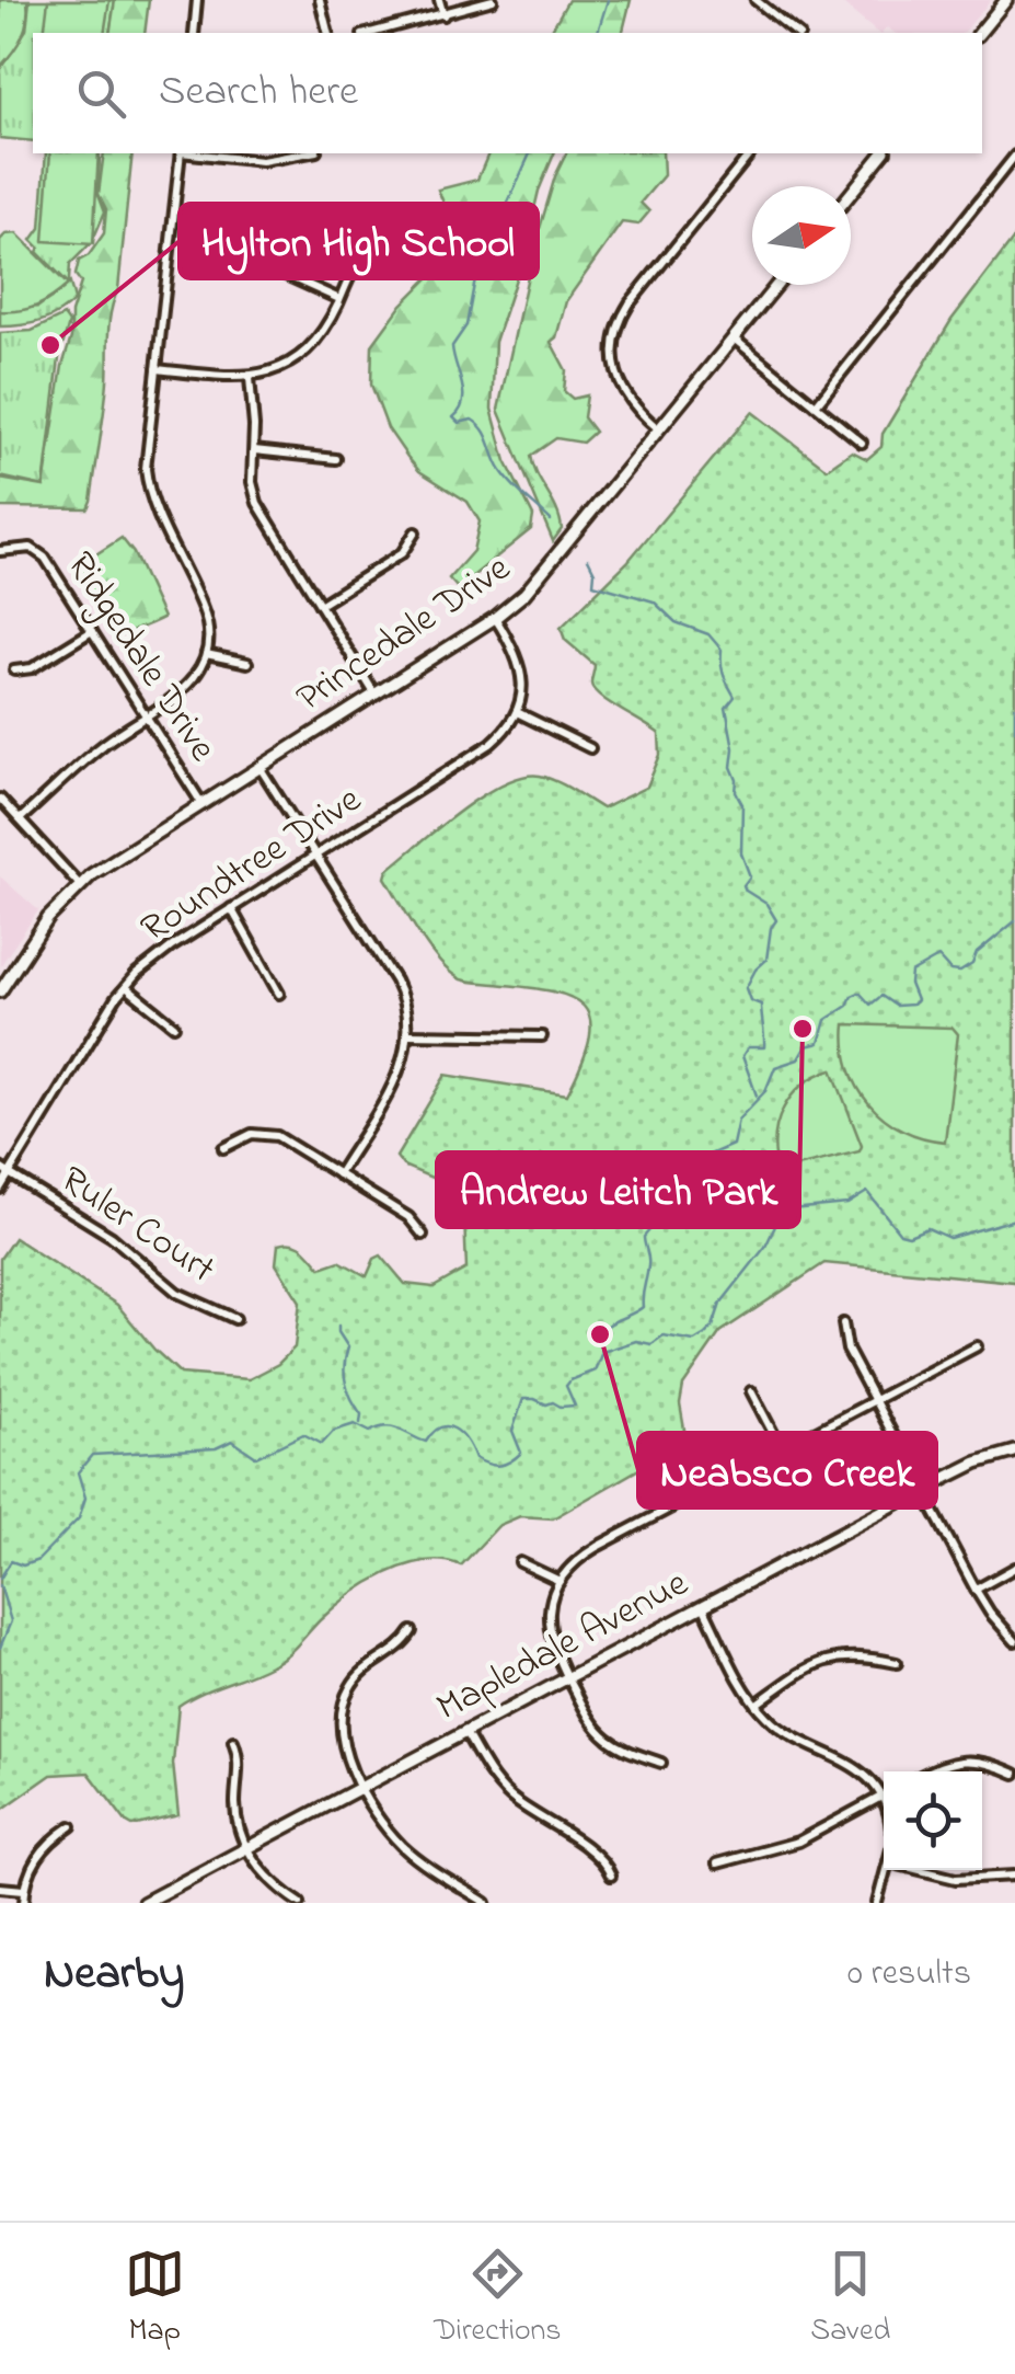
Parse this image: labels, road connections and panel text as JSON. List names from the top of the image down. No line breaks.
{"streets":{"street":["Princedale Drive","Ridgedale Drive","Roundtree Drive","Ruler Court","Mapledale Avenue"]},"crossings":[["Princedale Drive","Ridgedale Drive"],["Roundtree Drive","Ruler Court"]],"places":["Hylton High School","Andrew Leitch Park","Neabsco Creek"],"north":"right","page":{"search":"Search here","heading":["Nearby","0 results"],"nav":["Map","Directions","Saved"]}}
